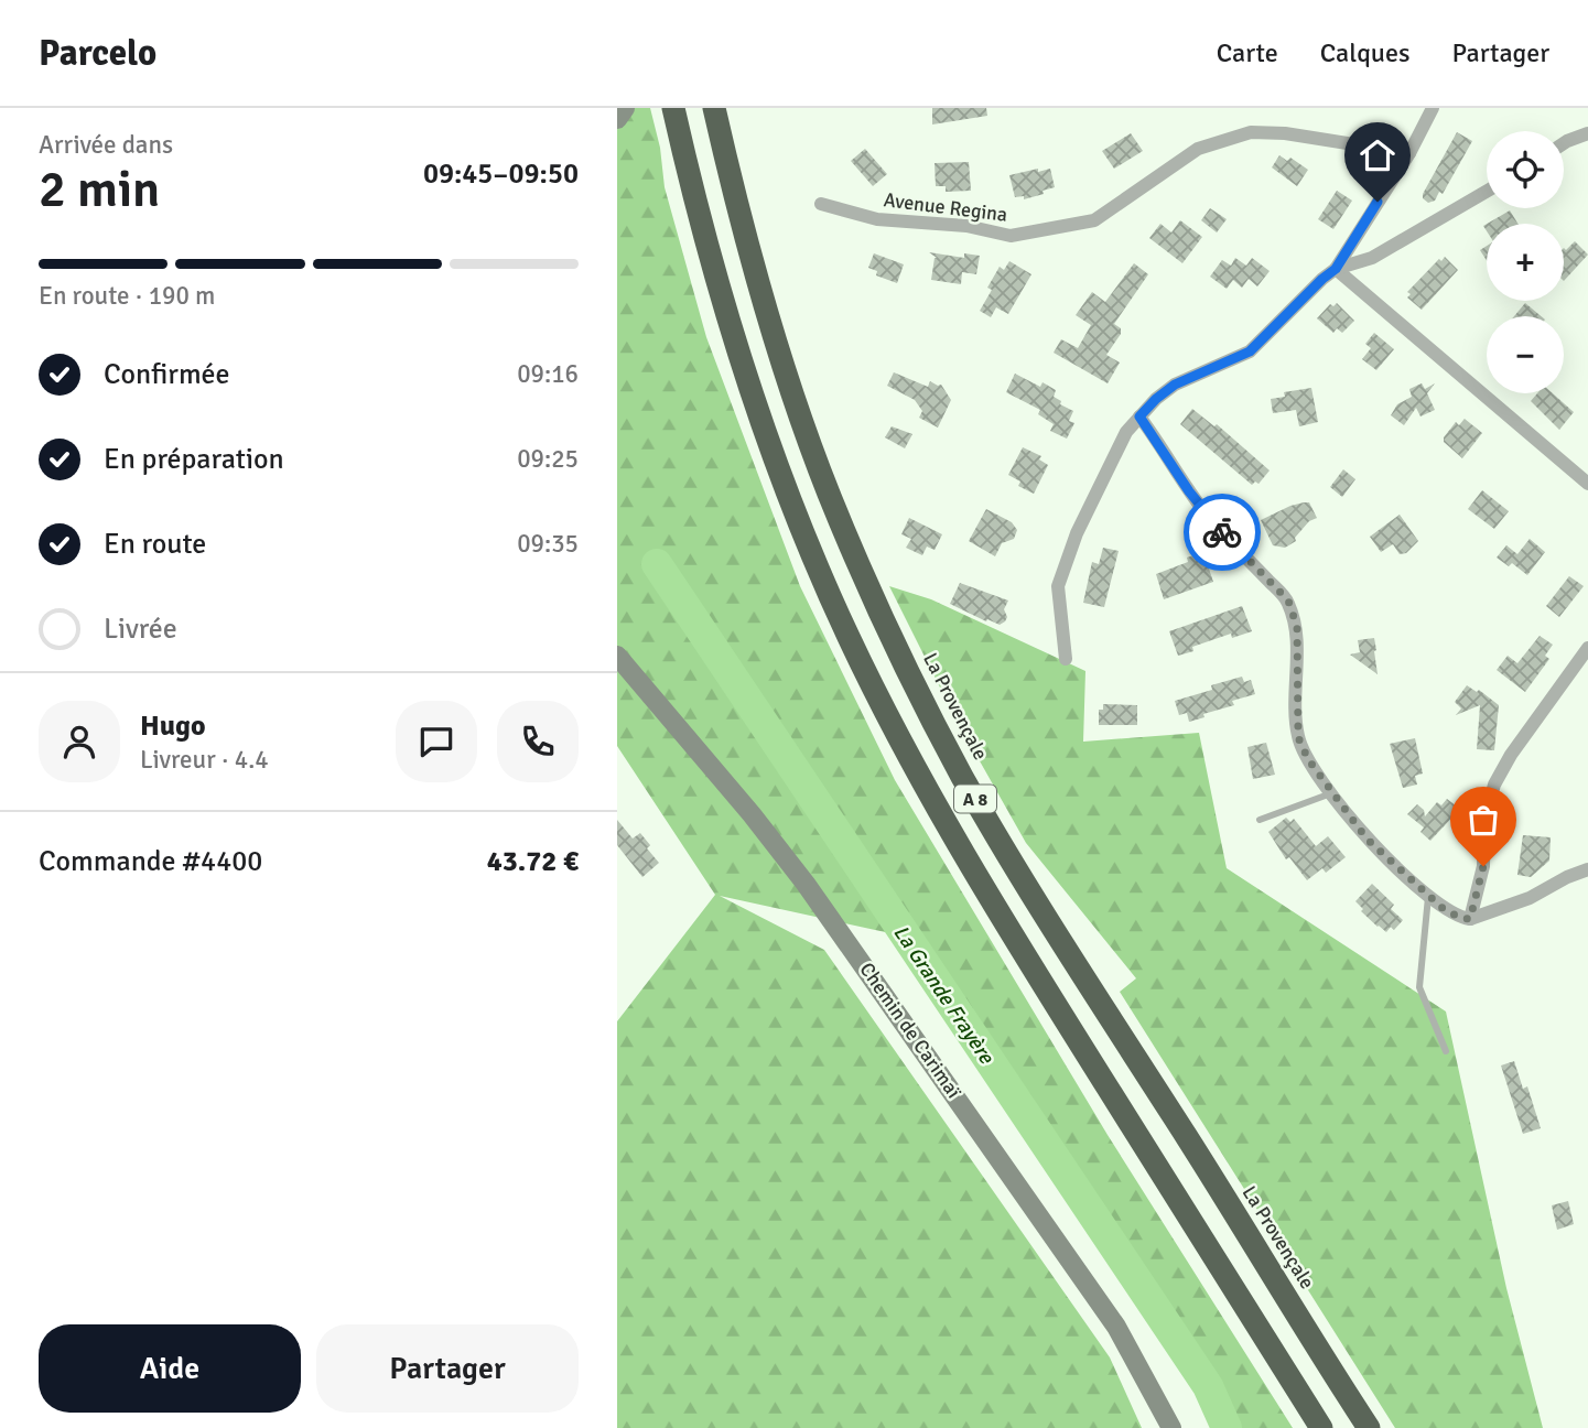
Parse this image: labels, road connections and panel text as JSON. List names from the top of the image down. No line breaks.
{"streets":{"highway":["La Provençale","A 8"],"street":["Avenue Regina","Chemin de Carimaï"]},"water":["La Grande Frayère"],"page":{"header":"Parcelo","nav":["Carte","Calques","Partager"],"heading":["2 min","Arrivée dans","09:45–09:50"],"panel":["Hugo","Livreur · 4.4","Commande #4400","43.72 €"],"map_buttons":["+","−"],"bar":"En route · 190 m","list":[["Confirmée","09:16"],["En préparation","09:25"],["En route","09:35"],"Livrée"],"buttons":["Aide","Partager"]}}
